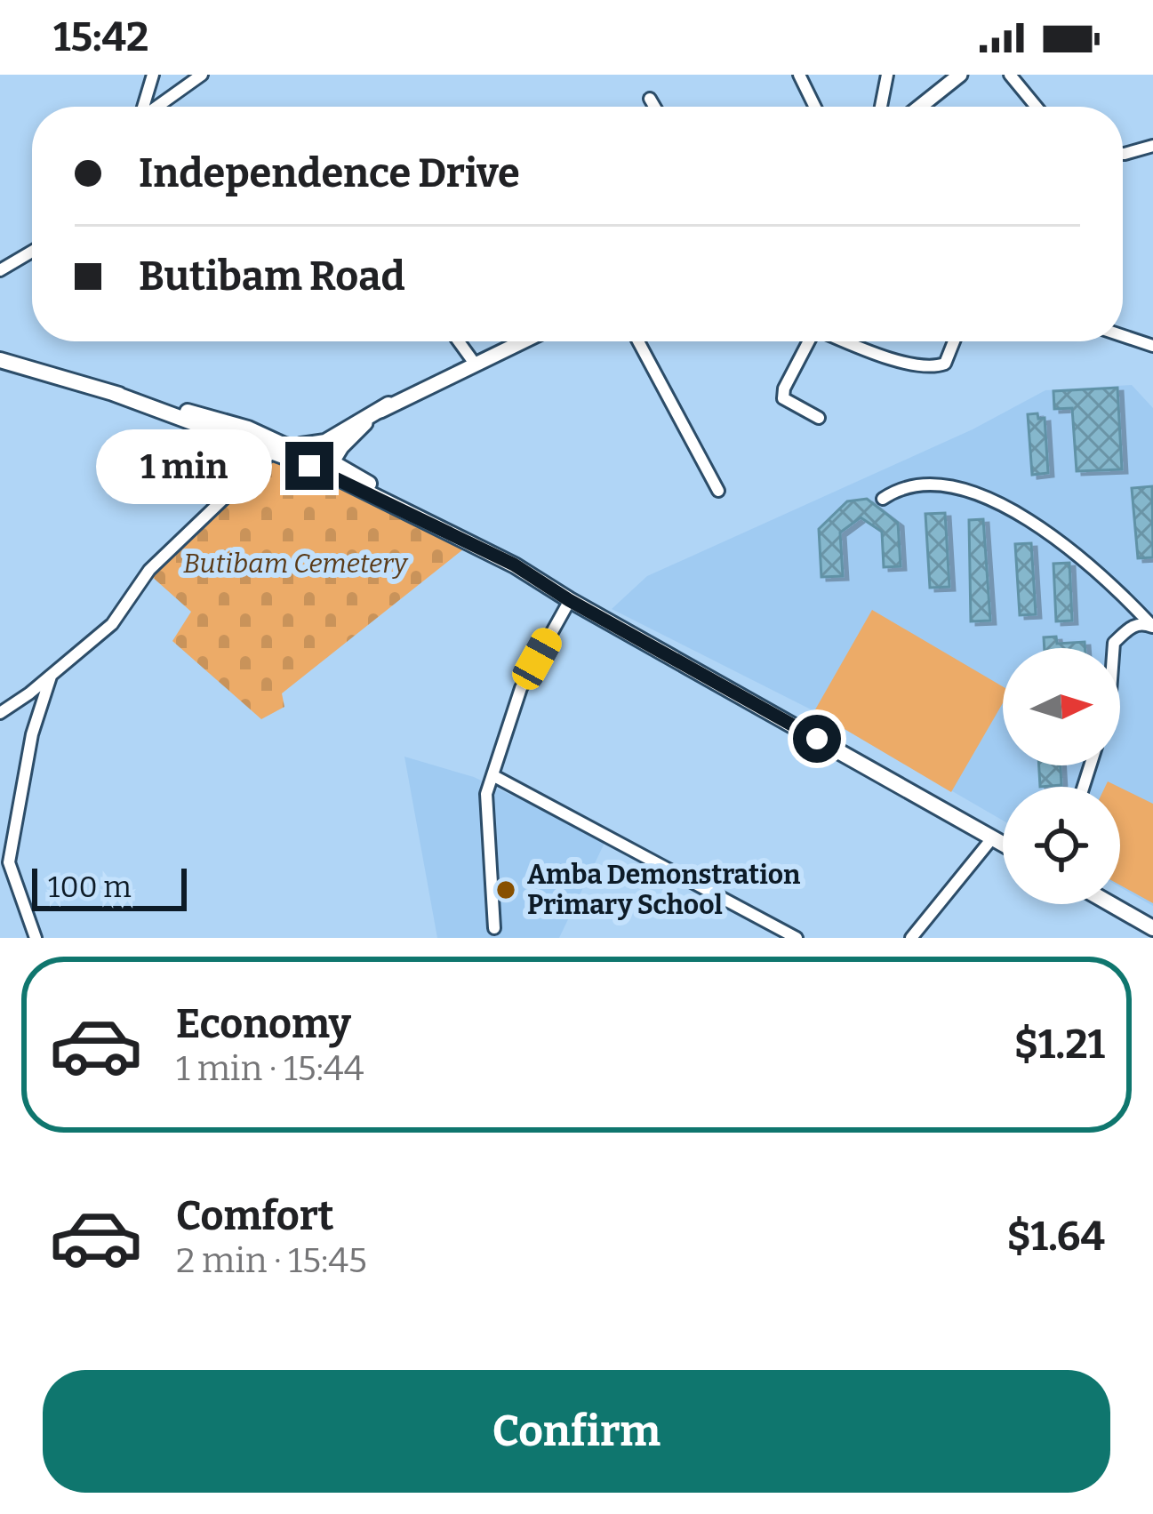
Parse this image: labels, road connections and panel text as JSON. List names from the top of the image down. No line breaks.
{"parks":["Butibam Cemetery"],"places":["Amba Demonstration Primary School"],"scale_bar":"100 m","north":"right","page":{"status":"15:42","banner":["Independence Drive","Butibam Road"],"bubble":"1 min","scale":"100 m","list":[{"name":"Economy","note":"1 min · 15:44","value":"$1.21"},{"name":"Comfort","note":"2 min · 15:45","value":"$1.64"}],"buttons":"Confirm"}}
